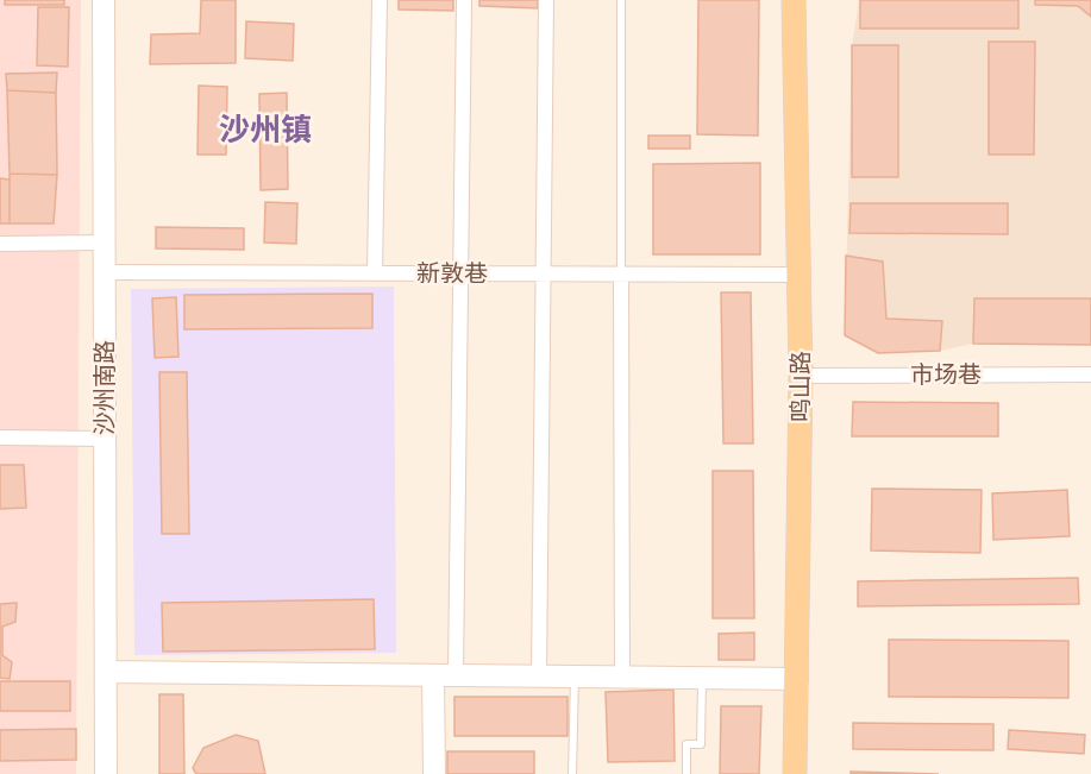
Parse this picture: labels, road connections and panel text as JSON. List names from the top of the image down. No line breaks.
{"streets":{"main road":["鸣山路"],"street":["新敦巷","市场巷","沙州南路"]},"crossings":[["新敦巷","鸣山路"],["新敦巷","沙州南路"],["市场巷","鸣山路"]],"districts":["沙州镇"]}
